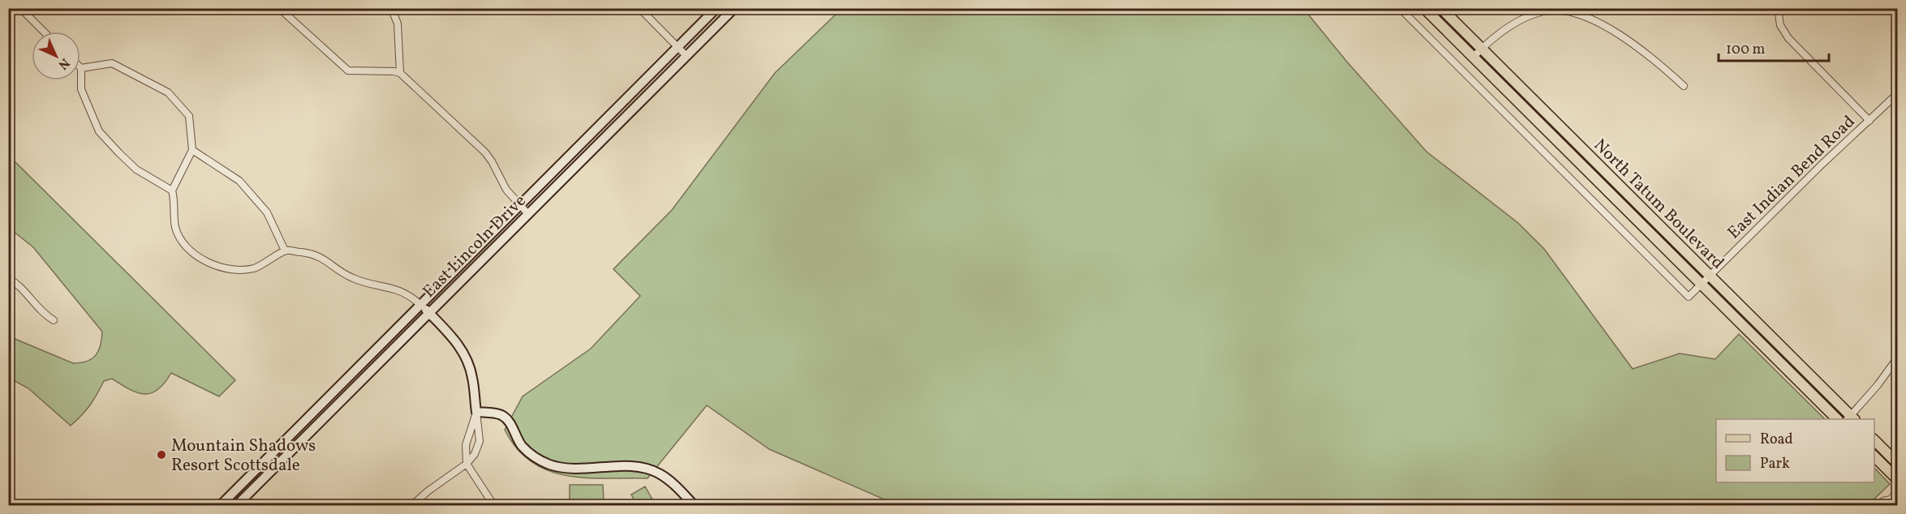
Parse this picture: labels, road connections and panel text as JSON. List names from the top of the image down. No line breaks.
{"streets":{"main road":["North Tatum Boulevard","East Lincoln Drive"],"street":["East Indian Bend Road"]},"crossings":[["East Indian Bend Road","North Tatum Boulevard"]],"places":["Mountain Shadows Resort Scottsdale"],"legend":["Road","Park"],"scale_bar":"100 m","north":"bottom right"}
